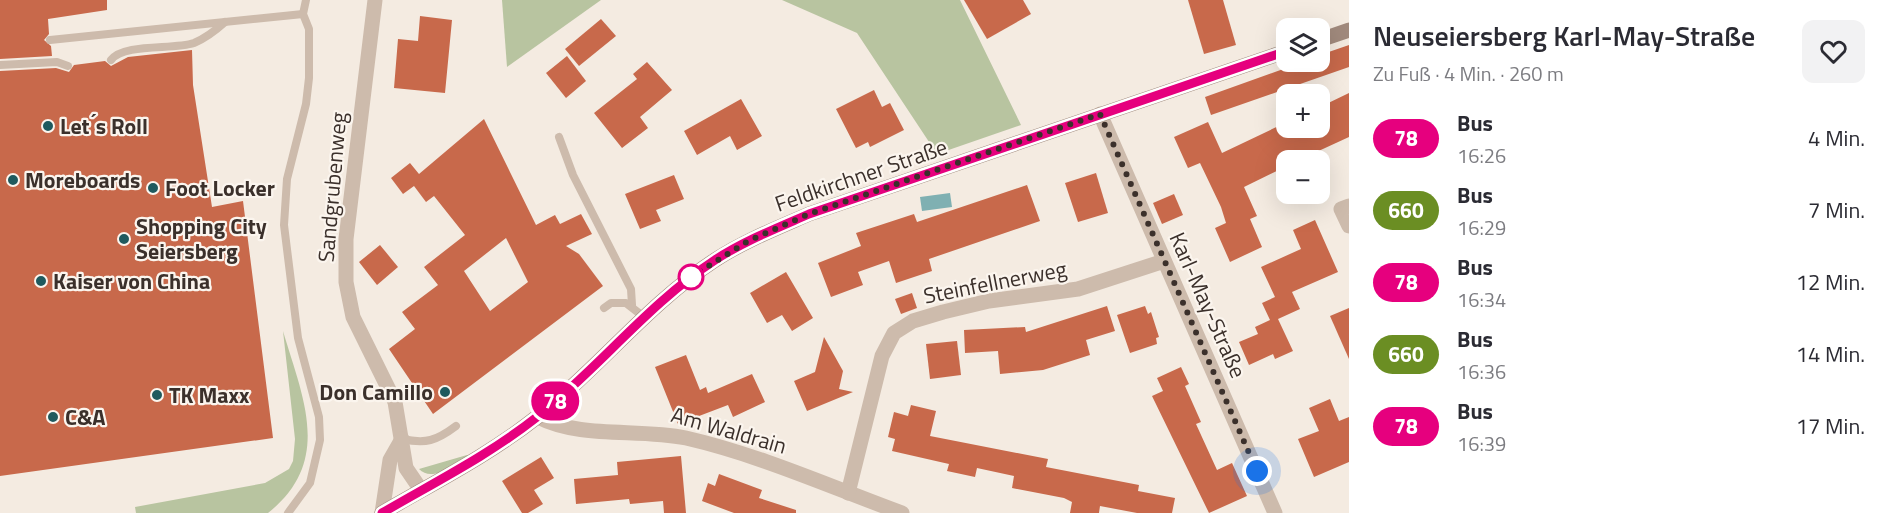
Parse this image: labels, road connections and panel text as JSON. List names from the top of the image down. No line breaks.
{"streets":{"street":["Feldkirchner Straße","Sandgrubenweg","Steinfellnerweg","Karl-May-Straße","Am Waldrain"]},"crossings":[["Feldkirchner Straße","Sandgrubenweg"],["Feldkirchner Straße","Karl-May-Straße"],["Feldkirchner Straße","Am Waldrain"],["Steinfellnerweg","Karl-May-Straße"],["Steinfellnerweg","Am Waldrain"]],"places":["Let ́s Roll","Moreboards","Foot Locker","Shopping City Seiersberg","Kaiser von China","Don Camillo","TK Maxx","C&A"],"lines":["bus line 78"],"page":{"on_map":"78","heading":["Neuseiersberg Karl-May-Straße","Zu Fuß · 4 Min. · 260 m"],"map_buttons":["+","−"],"list":[{"mark":"78","name":"Bus","note":"16:26","value":"4 Min."},{"mark":"660","name":"Bus","note":"16:29","value":"7 Min."},{"mark":"78","name":"Bus","note":"16:34","value":"12 Min."},{"mark":"660","name":"Bus","note":"16:36","value":"14 Min."},{"mark":"78","name":"Bus","note":"16:39","value":"17 Min."}]}}
